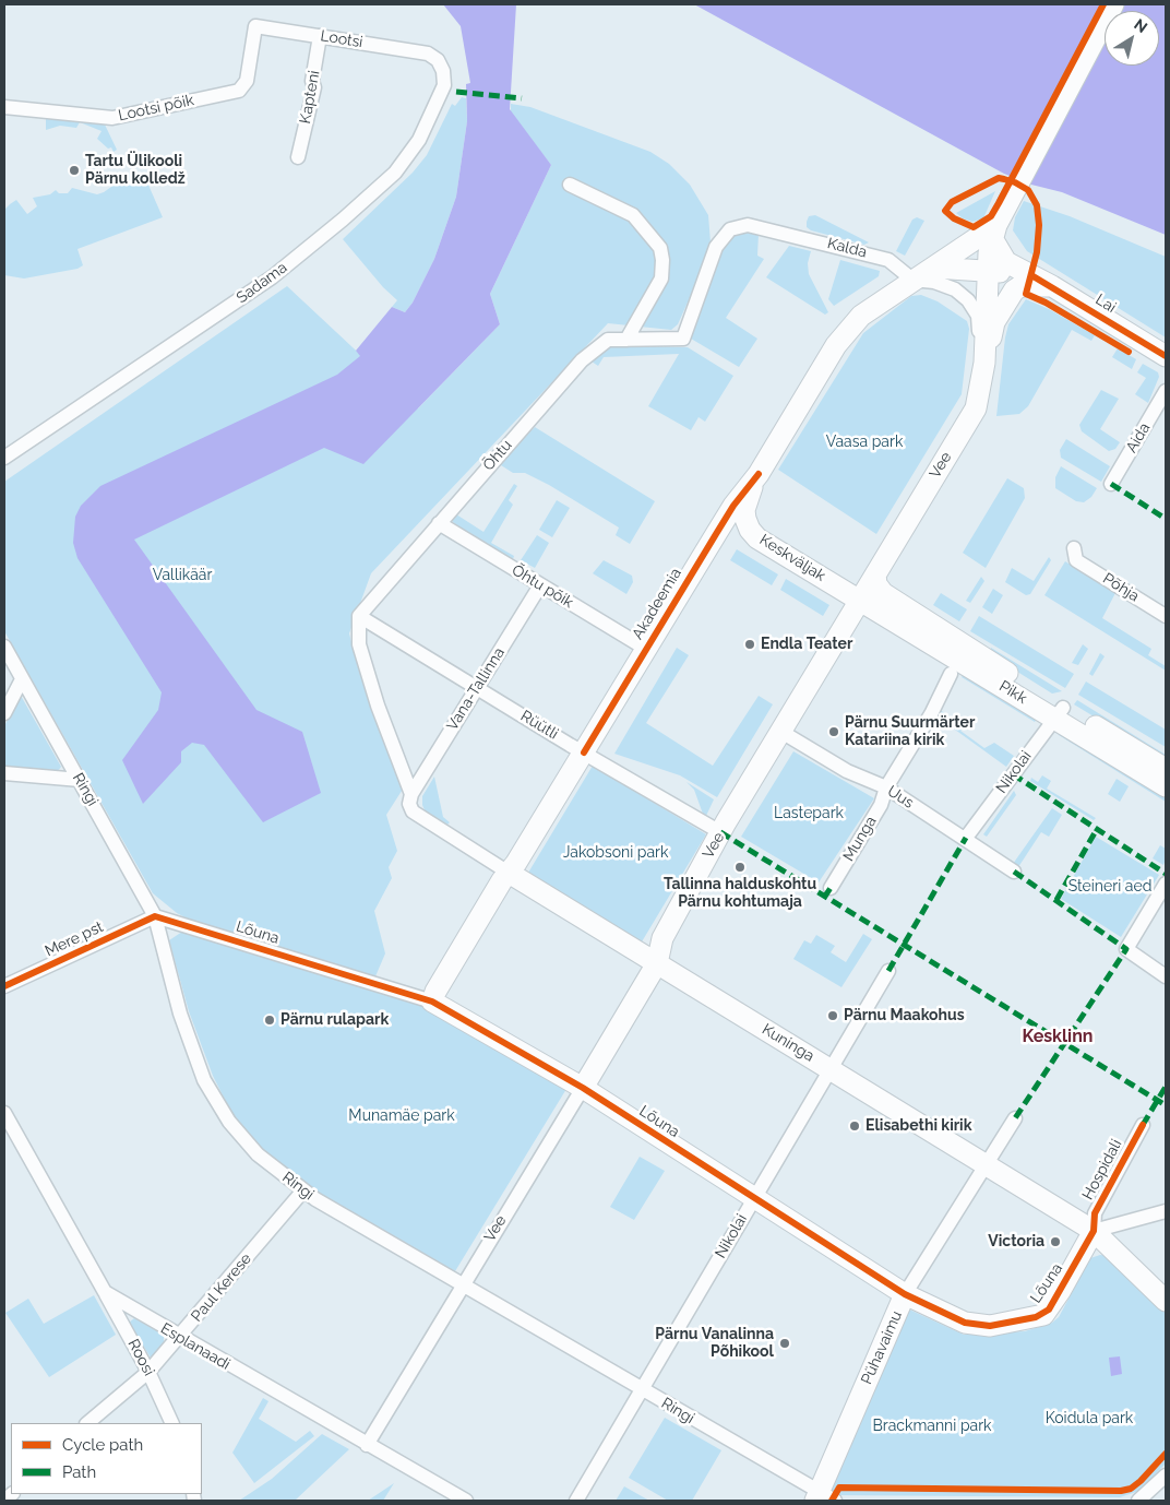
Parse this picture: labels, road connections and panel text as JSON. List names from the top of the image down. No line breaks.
{"streets":{"street":["Lootsi","Kapteni","Lootsi põik","Kalda","Sadama","Lai","Aida","Õhtu","Vee","Keskväljak","Õhtu põik","Põhja","Akadeemia","Vana-Tallinna","Pikk","Rüütli","Nikolai","Ringi","Uus","Munga","Lõuna","Mere pst","Kuninga","Hospidali","Paul Kerese","Esplanaadi","Pühavaimu","Roosi"]},"crossings":[["Lootsi","Kapteni"],["Lootsi","Lootsi põik"],["Lootsi","Sadama"],["Kalda","Õhtu"],["Kalda","Akadeemia"],["Lai","Vee"],["Lai","Akadeemia"],["Õhtu","Õhtu põik"],["Õhtu","Rüütli"],["Vee","Keskväljak"],["Vee","Akadeemia"],["Vee","Pikk"],["Vee","Rüütli"],["Vee","Ringi"],["Vee","Uus"],["Vee","Lõuna"],["Vee","Kuninga"],["Vee","Esplanaadi"],["Keskväljak","Akadeemia"],["Keskväljak","Pikk"],["Õhtu põik","Akadeemia"],["Õhtu põik","Vana-Tallinna"],["Akadeemia","Rüütli"],["Akadeemia","Lõuna"],["Akadeemia","Kuninga"],["Vana-Tallinna","Rüütli"],["Vana-Tallinna","Kuninga"],["Pikk","Nikolai"],["Nikolai","Ringi"],["Nikolai","Uus"],["Nikolai","Lõuna"],["Nikolai","Kuninga"],["Ringi","Lõuna"],["Ringi","Mere pst"],["Ringi","Paul Kerese"],["Ringi","Pühavaimu"],["Uus","Munga"],["Lõuna","Mere pst"],["Lõuna","Kuninga"],["Lõuna","Hospidali"],["Lõuna","Pühavaimu"],["Kuninga","Hospidali"],["Kuninga","Pühavaimu"],["Paul Kerese","Esplanaadi"],["Paul Kerese","Roosi"],["Esplanaadi","Roosi"]],"districts":["Kesklinn"],"parks":["Vaasa park","Vallikäär","Lastepark","Jakobsoni park","Steineri aed","Munamäe park","Koidula park","Brackmanni park"],"places":["Tartu Ülikooli Pärnu kolledž","Endla Teater","Pärnu Suurmärter Katariina kirik","Tallinna halduskohtu Pärnu kohtumaja","Pärnu Maakohus","Pärnu rulapark","Elisabethi kirik","Victoria","Pärnu Vanalinna Põhikool"],"legend":["Cycle path","Path"],"north":"top right"}
